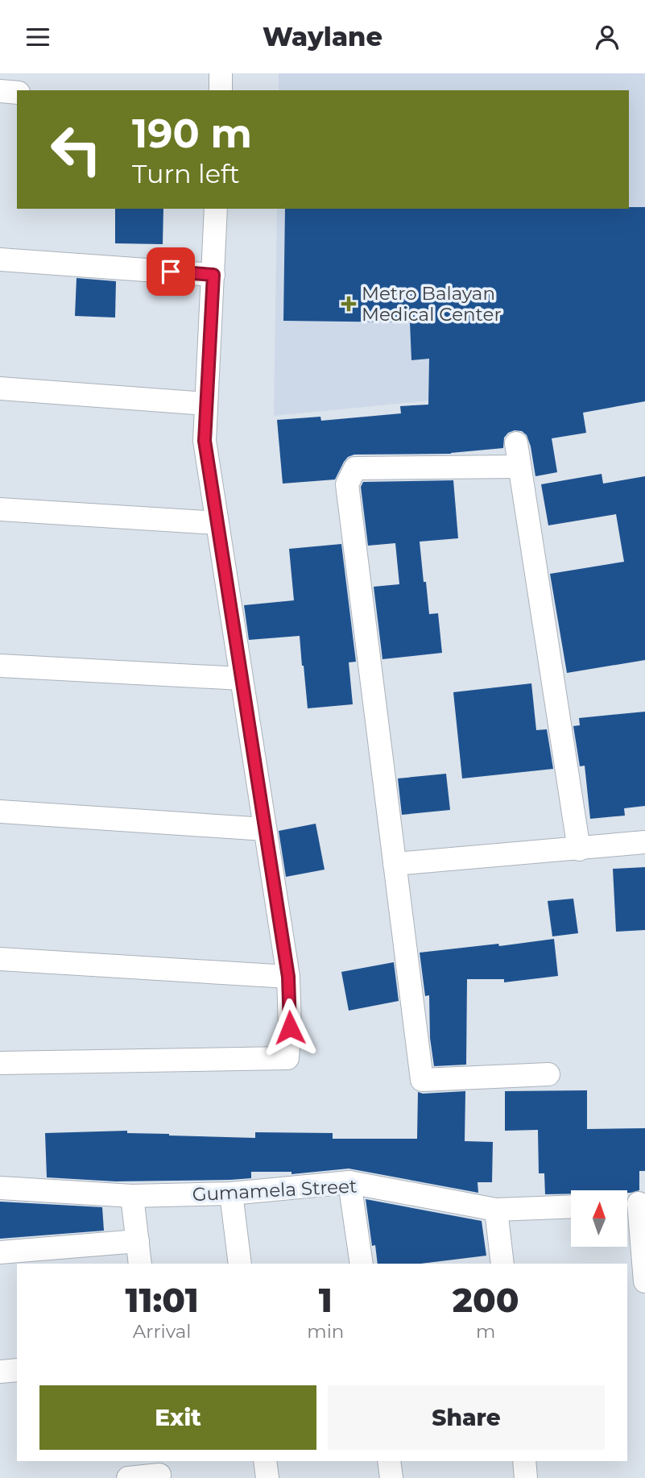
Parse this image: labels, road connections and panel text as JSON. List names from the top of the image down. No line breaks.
{"streets":{"street":["Gumamela Street"]},"places":{"health":["Metro Balayan Medical Center"]},"north":"top","page":{"header":"Waylane","turn":["190 m","Turn left"],"eta":["11:01","Arrival","1","min","200","m"],"buttons":["Exit","Share"]}}
